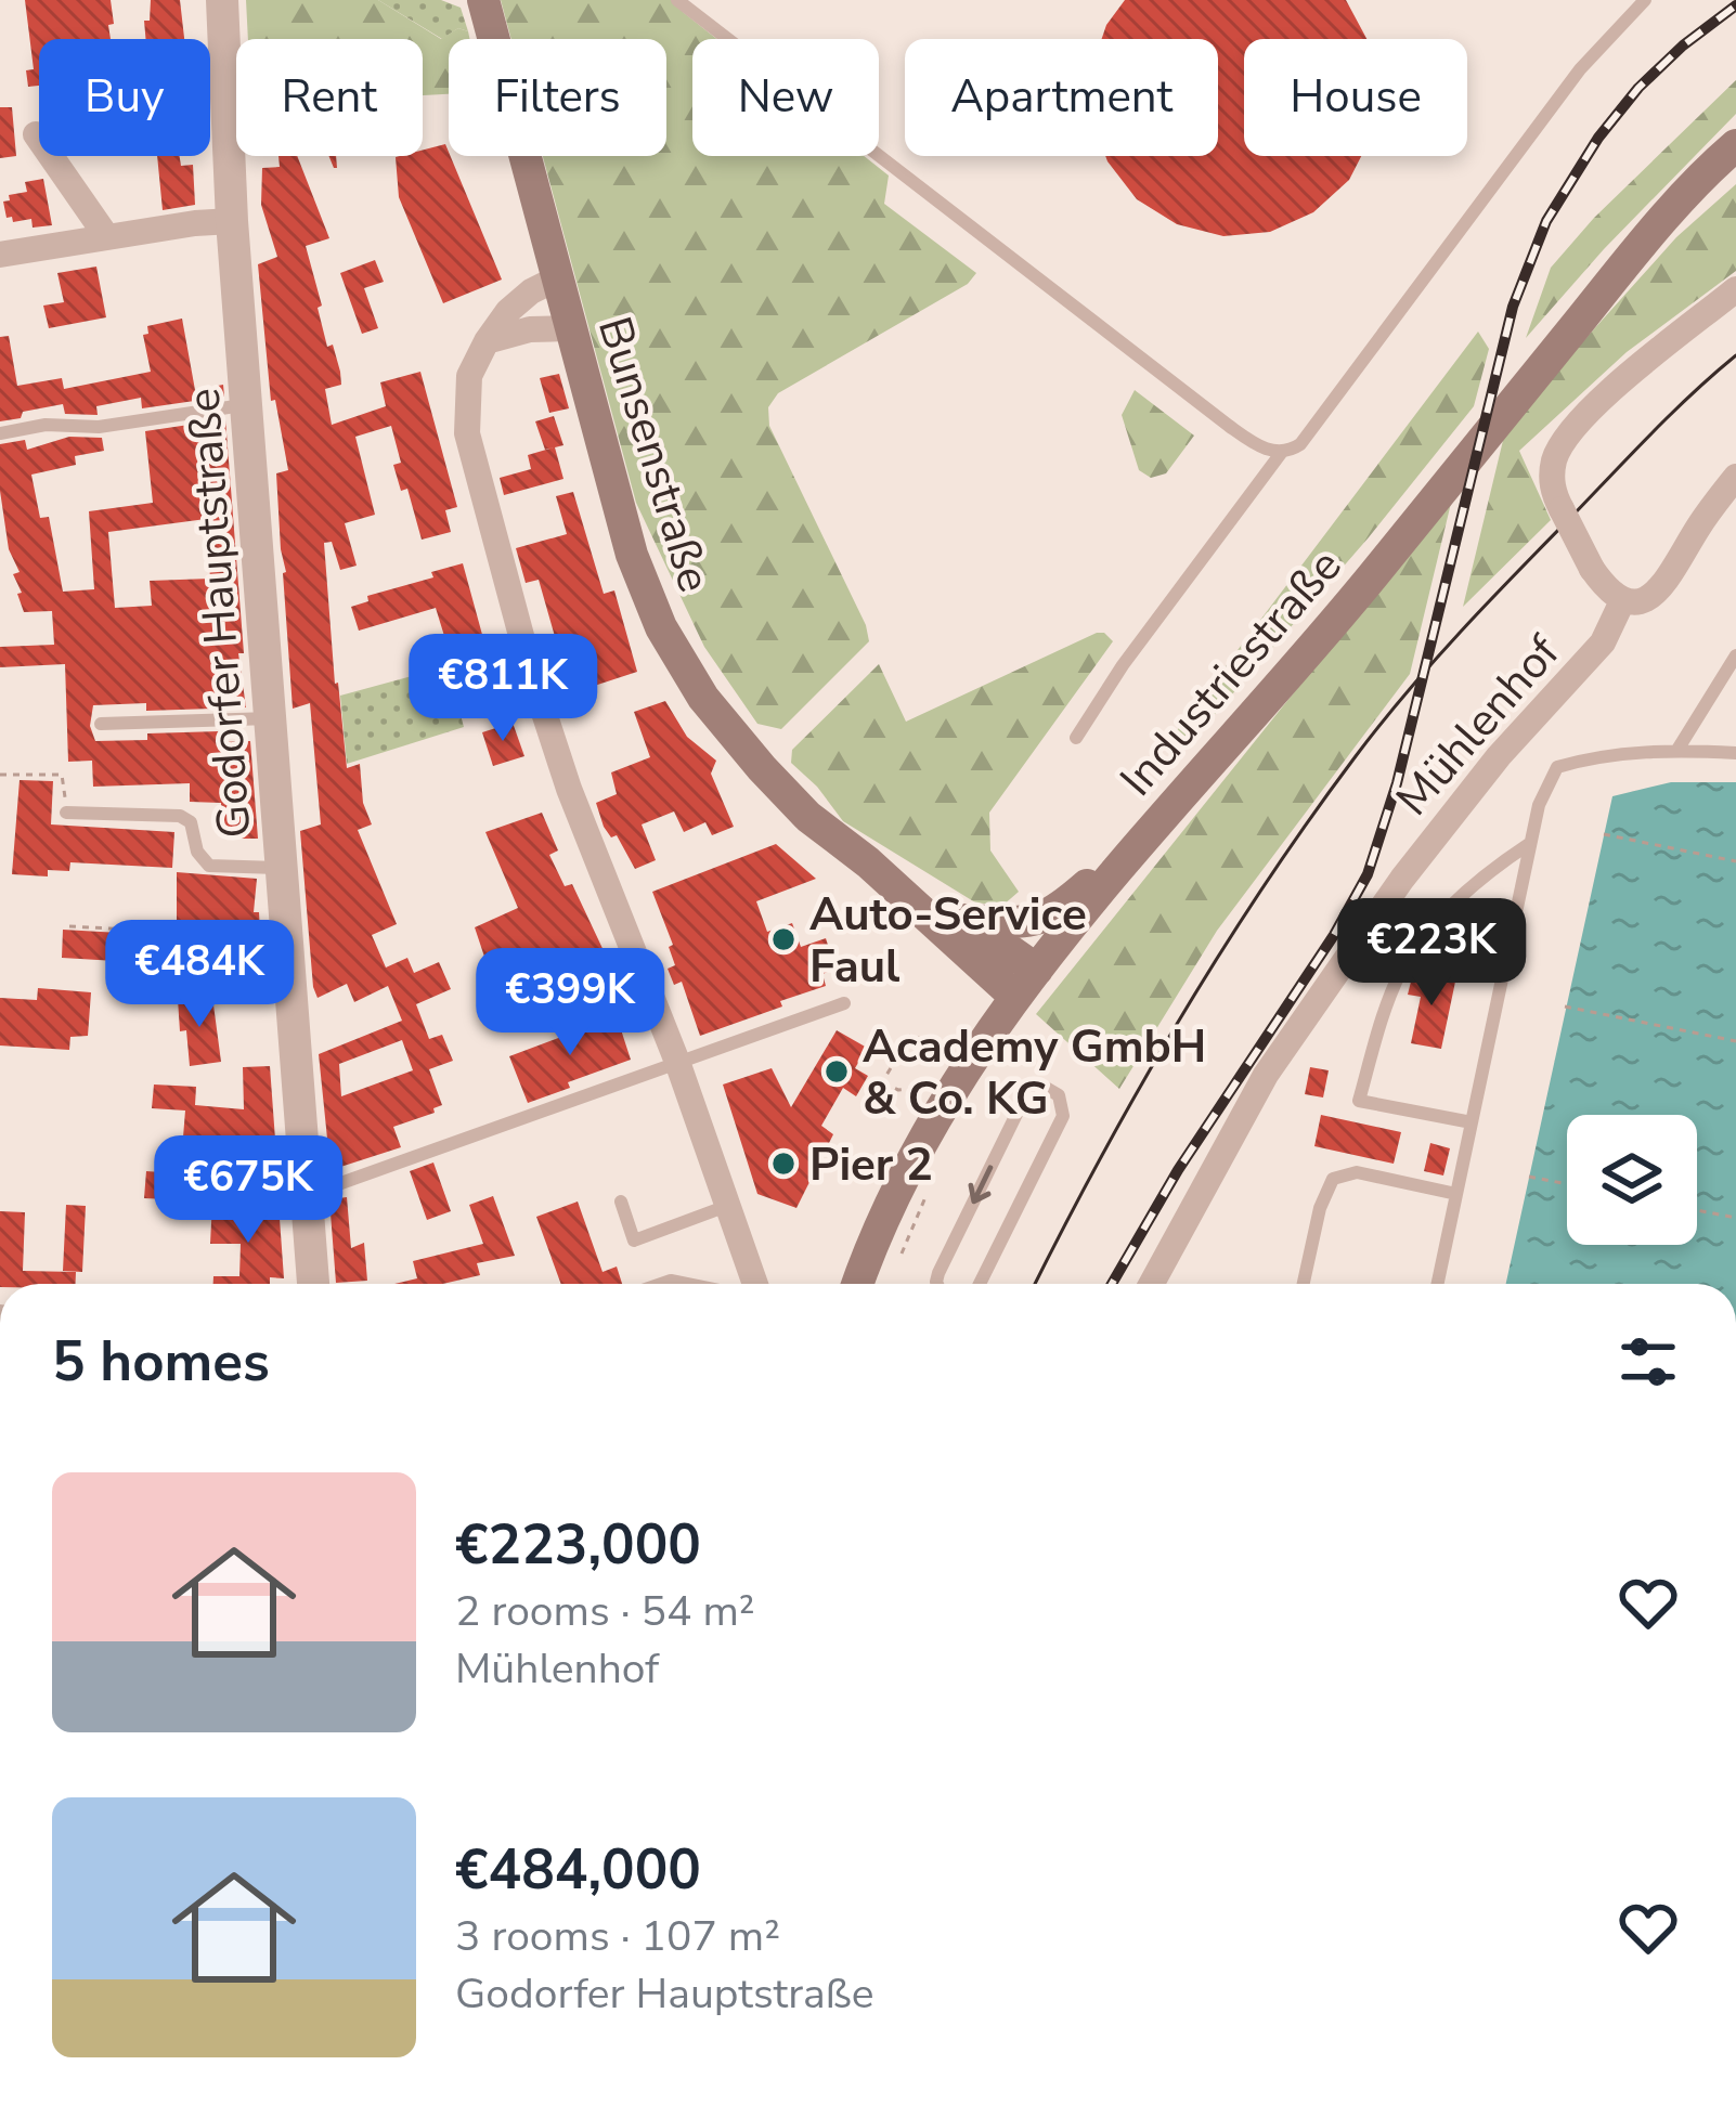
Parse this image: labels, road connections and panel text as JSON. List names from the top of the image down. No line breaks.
{"streets":{"main road":["Bunsenstraße","Industriestraße"],"street":["Godorfer Hauptstraße","Mühlenhof"]},"crossings":[["Bunsenstraße","Industriestraße"]],"places":["Auto-Service Faul","Academy GmbH & Co. KG","Pier 2"],"page":{"chip":["Buy","Rent","Filters","New","Apartment","House"],"price":["€811K","€223K","€484K","€399K","€675K"],"heading":"5 homes","list":[{"name":"€223,000","note":"2 rooms · 54 m² · Mühlenhof"},{"name":"€484,000","note":"3 rooms · 107 m² · Godorfer Hauptstraße"}]}}
